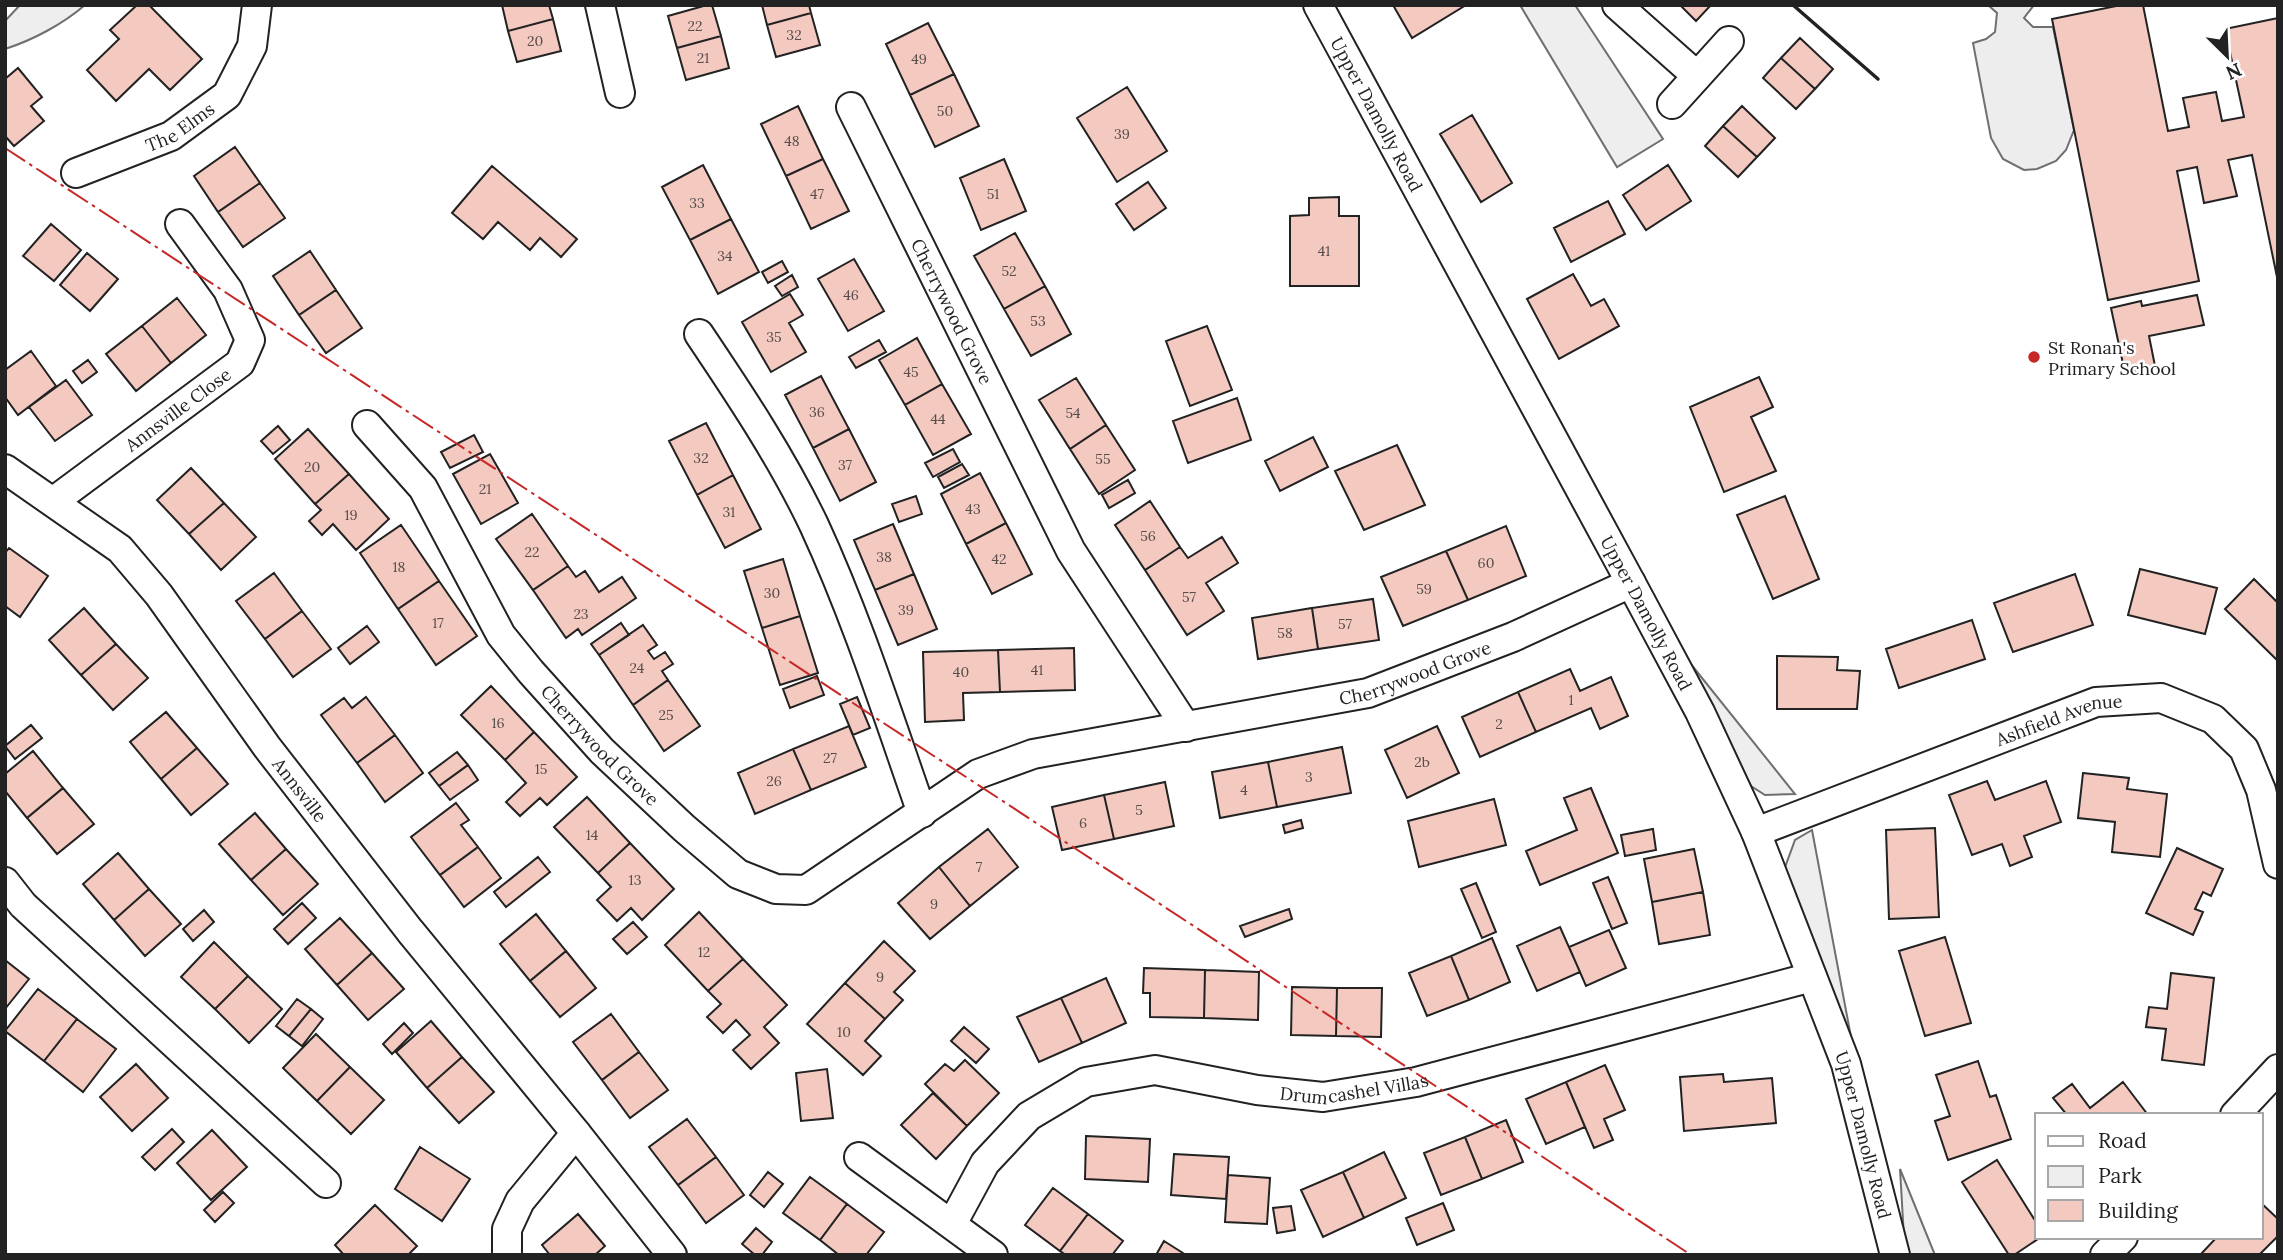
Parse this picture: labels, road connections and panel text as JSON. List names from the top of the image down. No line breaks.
{"streets":{"street":["Upper Damolly Road","The Elms","Cherrywood Grove","Annsville Close","Ashfield Avenue","Annsville","Drumcashel Villas"]},"crossings":[["Upper Damolly Road","Cherrywood Grove"],["Upper Damolly Road","Ashfield Avenue"],["Upper Damolly Road","Drumcashel Villas"],["Annsville Close","Annsville"]],"places":["St Ronan's Primary School"],"house_numbers":["22","32","20","21","49","50","39","48","47","51","33","41","34","52","46","53","35","45","36","54","44","32","55","37","20","21","43","31","19","56","22","38","42","60","18","59","30","57","39","23","17","57","58","24","41","40","1","25","16","2","27","2b","15","3","26","4","5","6","14","7","13","9","12","9","10"],"legend":["Road","Park","Building"],"north":"bottom right"}
